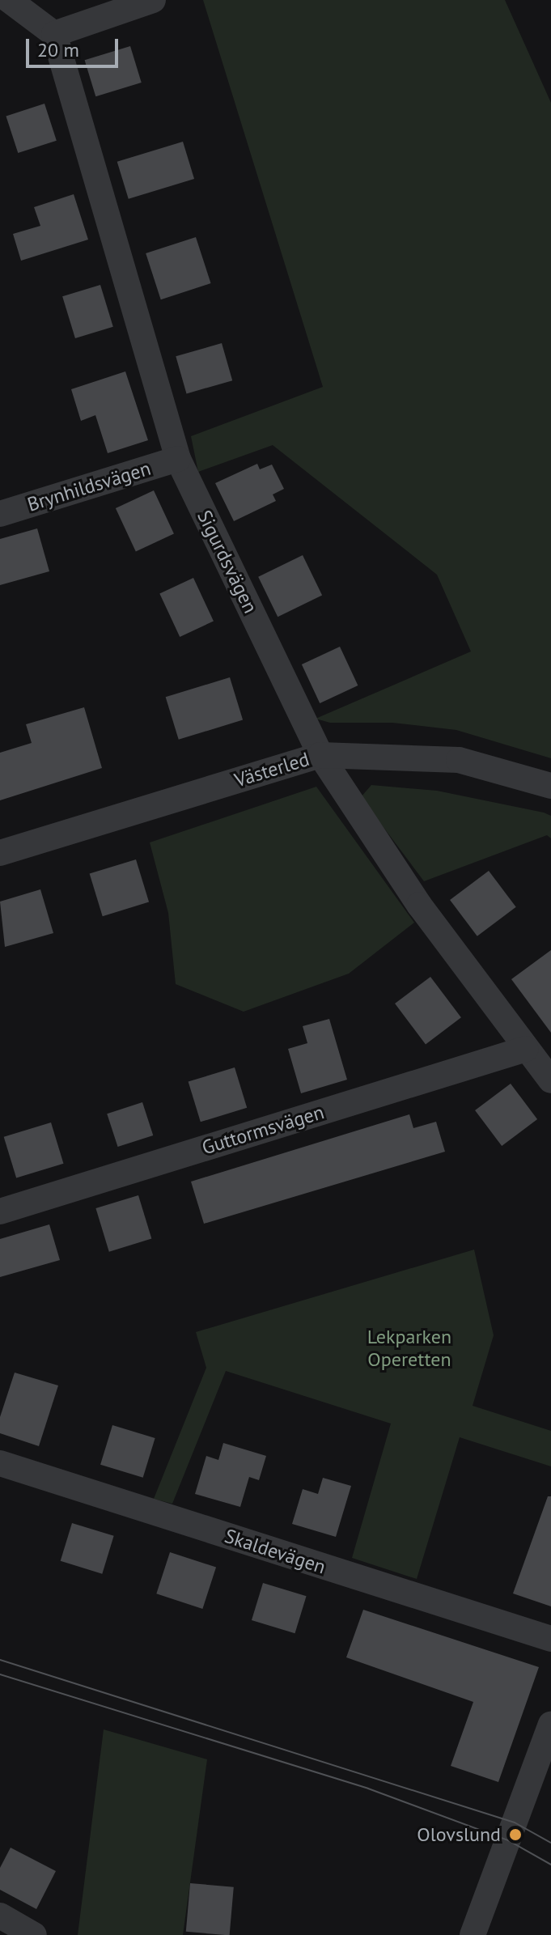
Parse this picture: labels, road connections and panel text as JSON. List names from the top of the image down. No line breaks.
{"streets":{"street":["Brynhildsvägen","Sigurdsvägen","Västerled","Guttormsvägen","Skaldevägen"]},"crossings":[["Brynhildsvägen","Sigurdsvägen"],["Sigurdsvägen","Västerled"],["Sigurdsvägen","Guttormsvägen"]],"parks":["Lekparken Operetten"],"places":["Olovslund"],"scale_bar":"20 m"}
